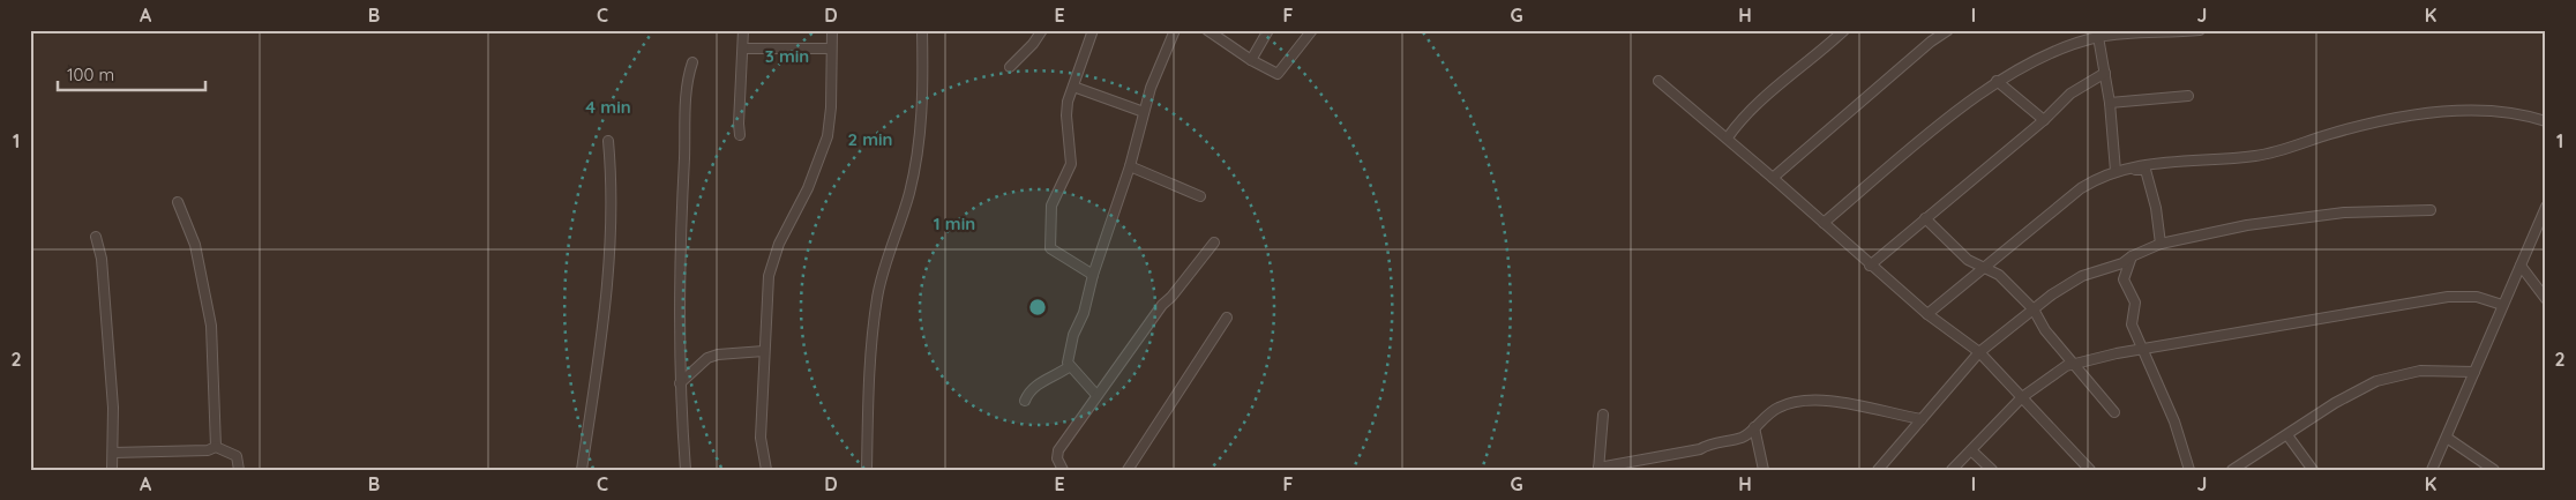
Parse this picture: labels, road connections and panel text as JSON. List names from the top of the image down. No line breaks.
{"scale_bar":"100 m","grid":{"columns":["A","B","C","D","E","F","G","H","I","J","K"],"rows":["1","2"]},"rings":["3 min","4 min","2 min","1 min"]}
